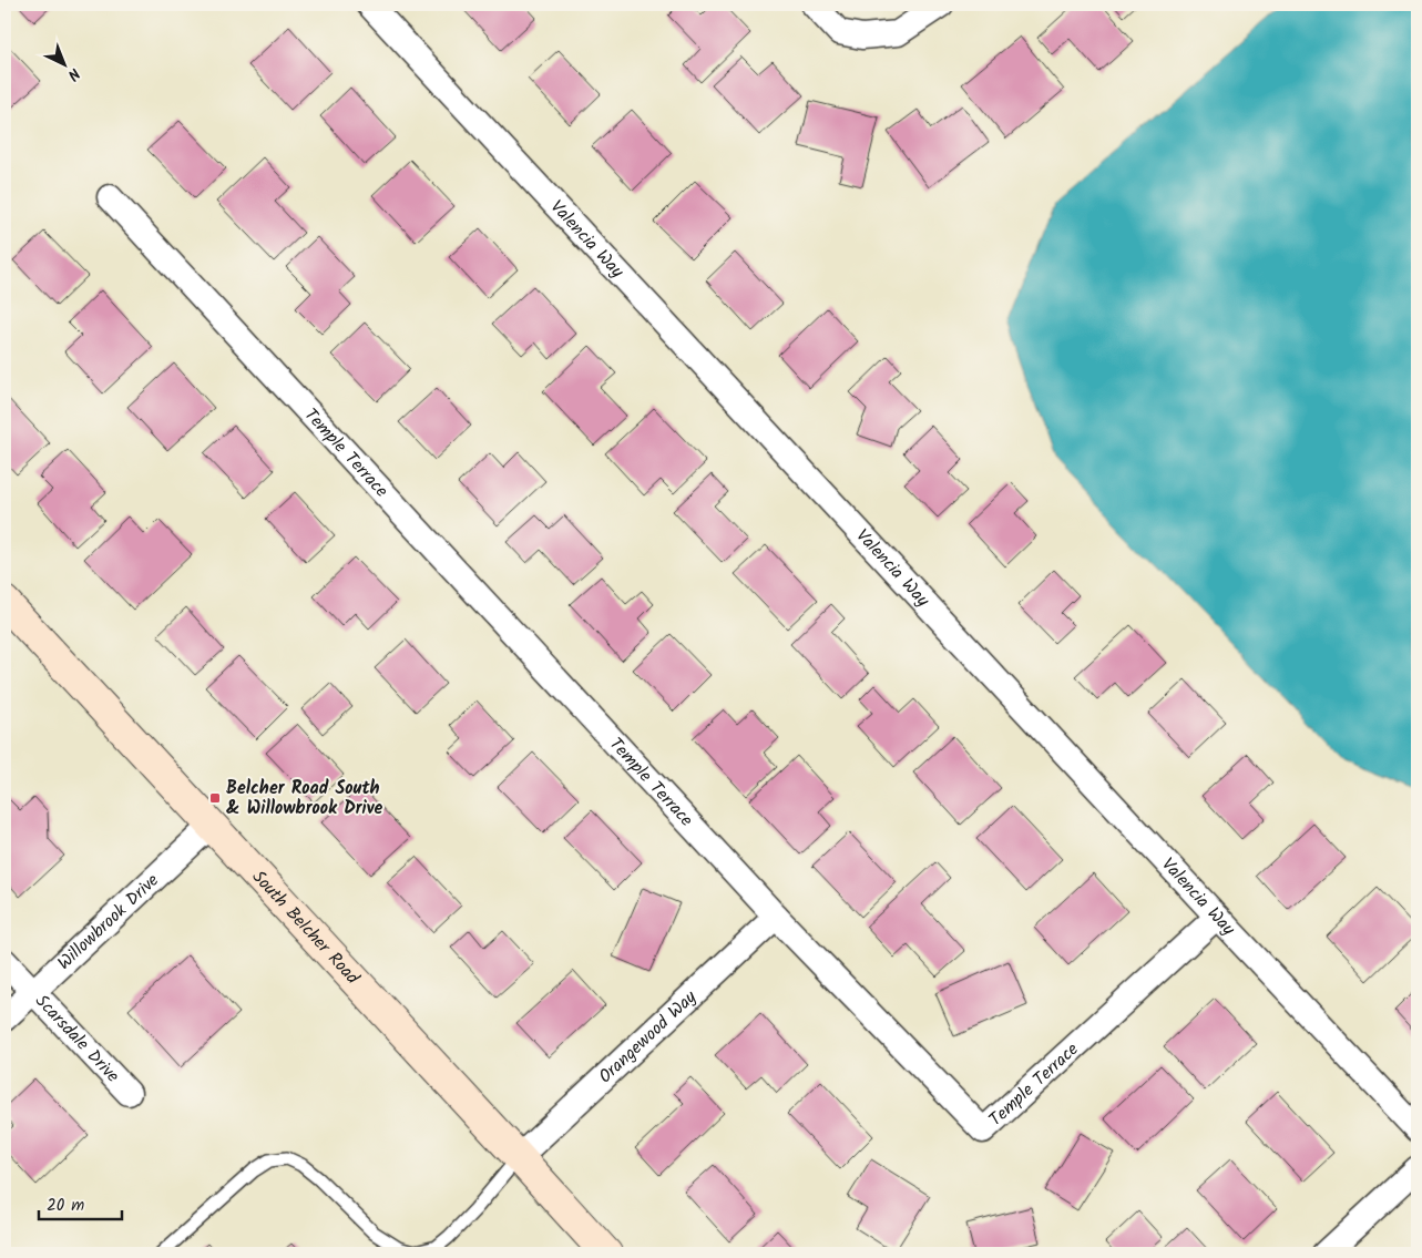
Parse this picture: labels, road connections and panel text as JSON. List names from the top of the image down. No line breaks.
{"streets":{"main road":["South Belcher Road"],"street":["Valencia Way","Temple Terrace","Willowbrook Drive","Orangewood Way","Scarsdale Drive"]},"crossings":[["Valencia Way","Temple Terrace"],["Temple Terrace","Orangewood Way"],["Willowbrook Drive","South Belcher Road"],["Willowbrook Drive","Scarsdale Drive"],["South Belcher Road","Orangewood Way"]],"places":{"transit":["Belcher Road South & Willowbrook Drive"]},"scale_bar":"20 m","north":"bottom right"}
